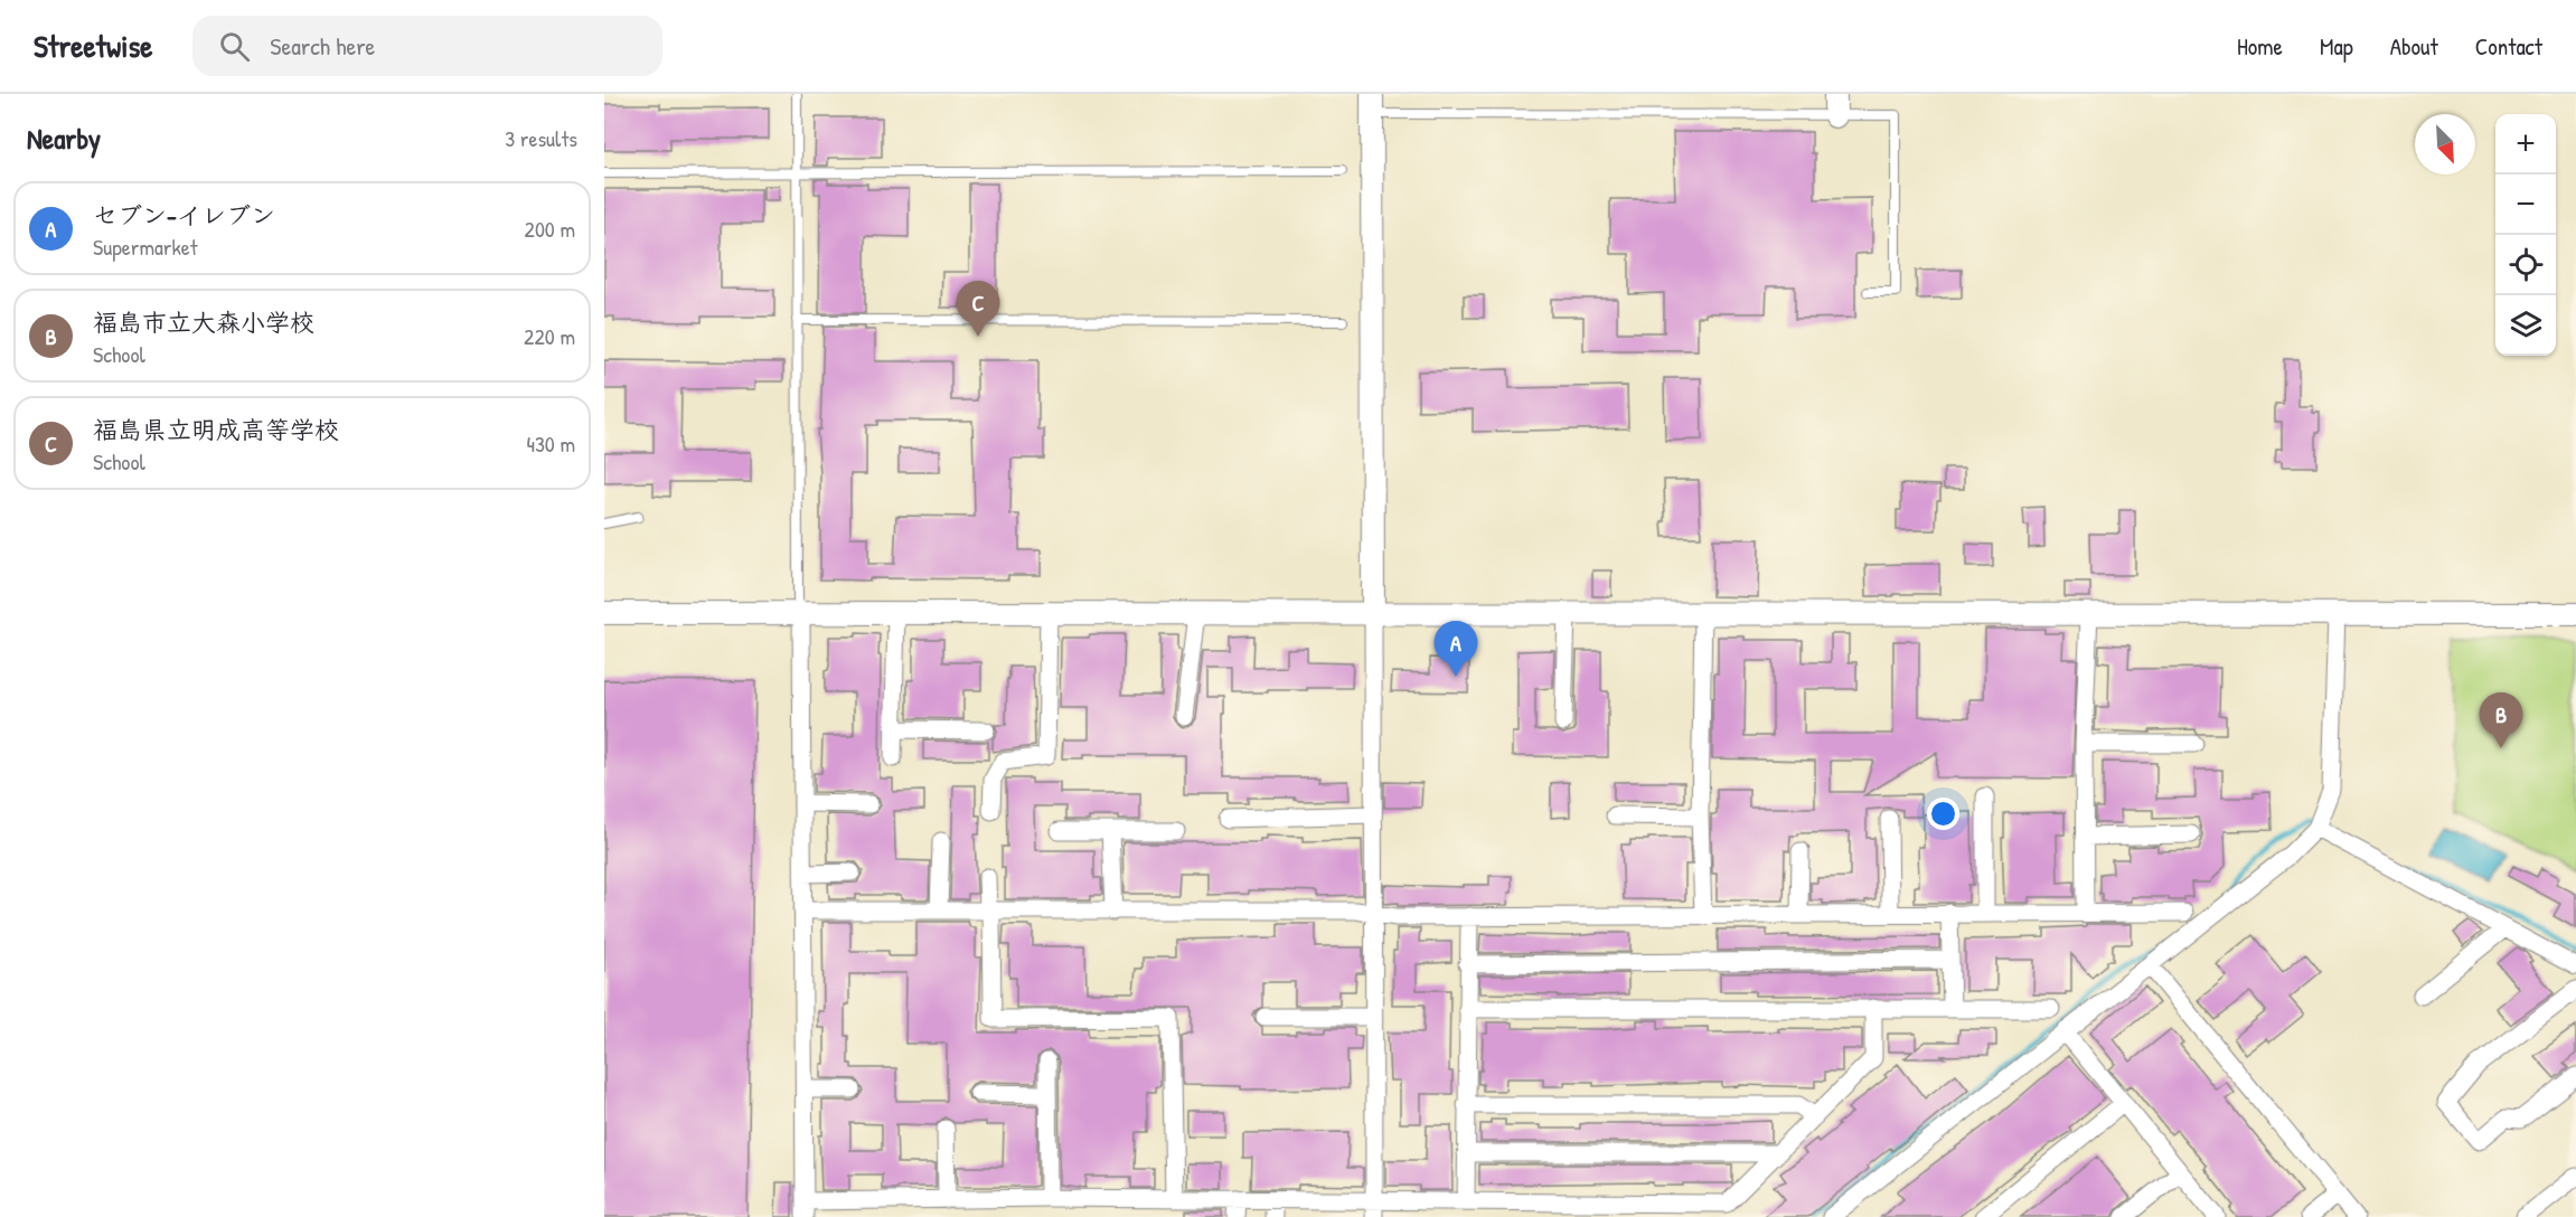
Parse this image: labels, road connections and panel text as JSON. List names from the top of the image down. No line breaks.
{"north":"bottom right","page":{"header":"Streetwise","search":"Search here","nav":["Home","Map","About","Contact"],"heading":["Nearby","3 results"],"map_buttons":["+","−"],"list":[{"mark":"A","name":"セブン-イレブン","note":"Supermarket","value":"200 m"},{"mark":"B","name":"福島市立大森小学校","note":"School","value":"220 m"},{"mark":"C","name":"福島県立明成高等学校","note":"School","value":"430 m"}],"pins":["C","A","B"]}}
